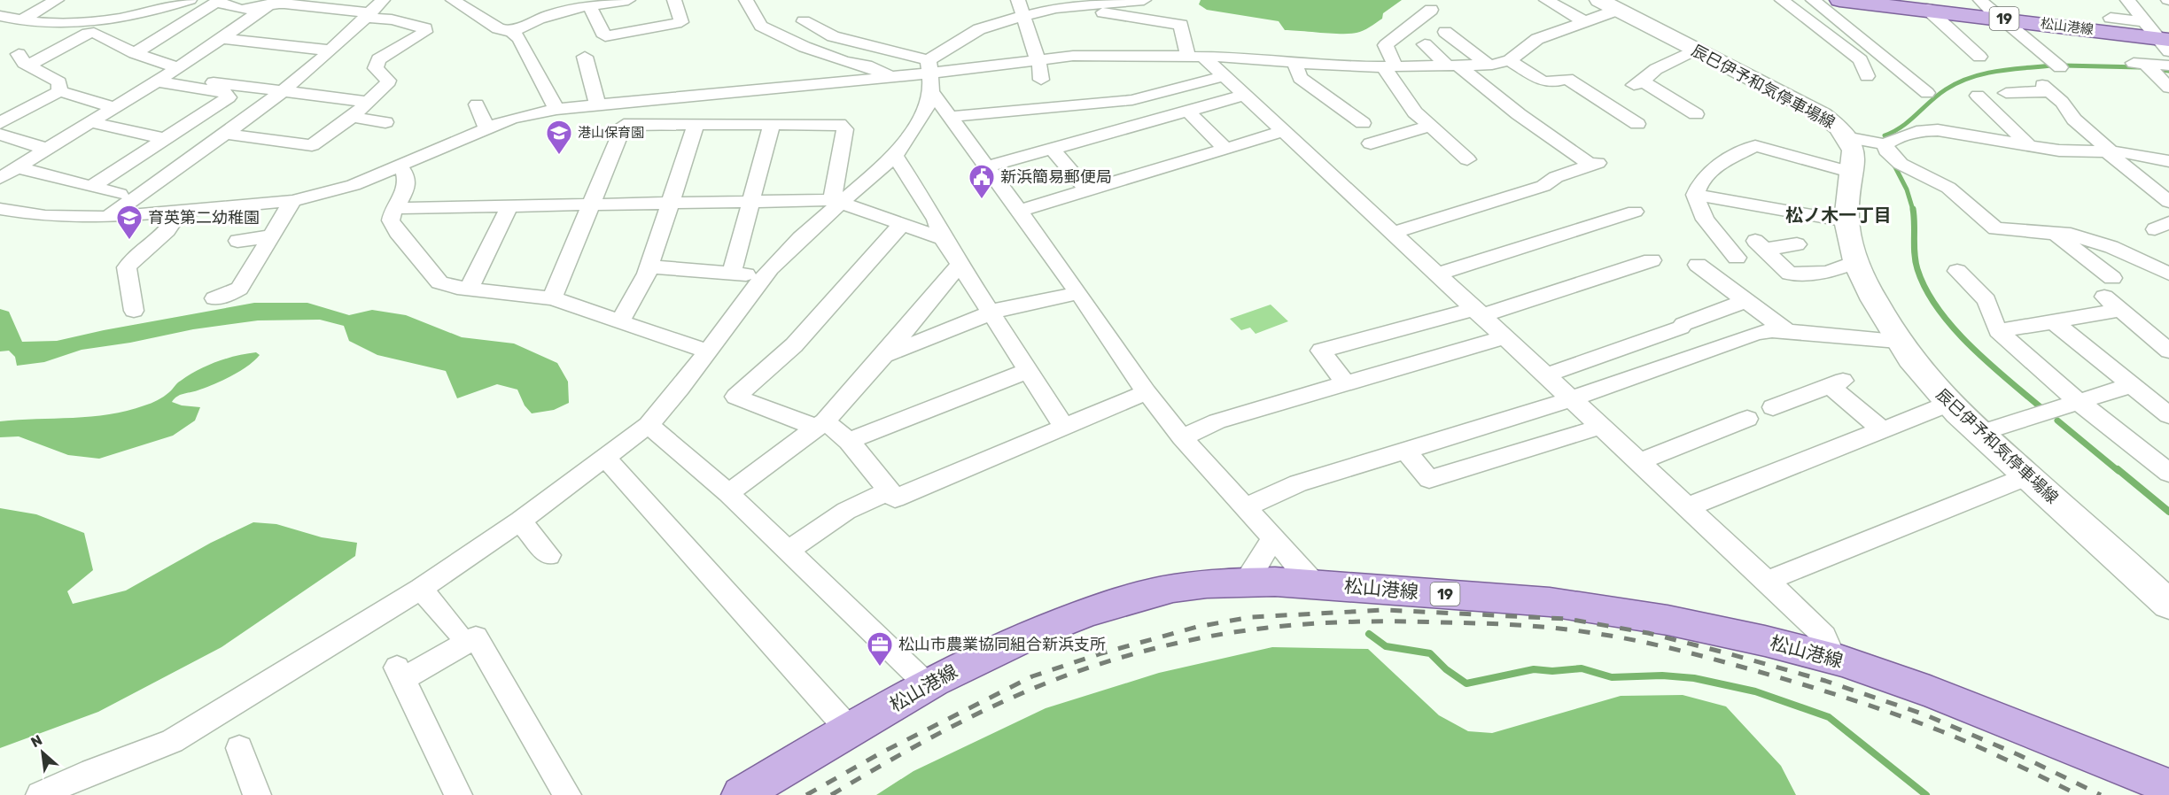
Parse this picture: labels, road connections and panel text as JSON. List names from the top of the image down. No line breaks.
{"streets":{"main road":["19","松山港線","辰巳伊予和気停車場線"]},"districts":["松ノ木一丁目"],"places":{"school or university":["港山保育園","育英第二幼稚園"],"public building":["新浜簡易郵便局"],"office":["松山市農業協同組合新浜支所"]},"north":"top left"}
